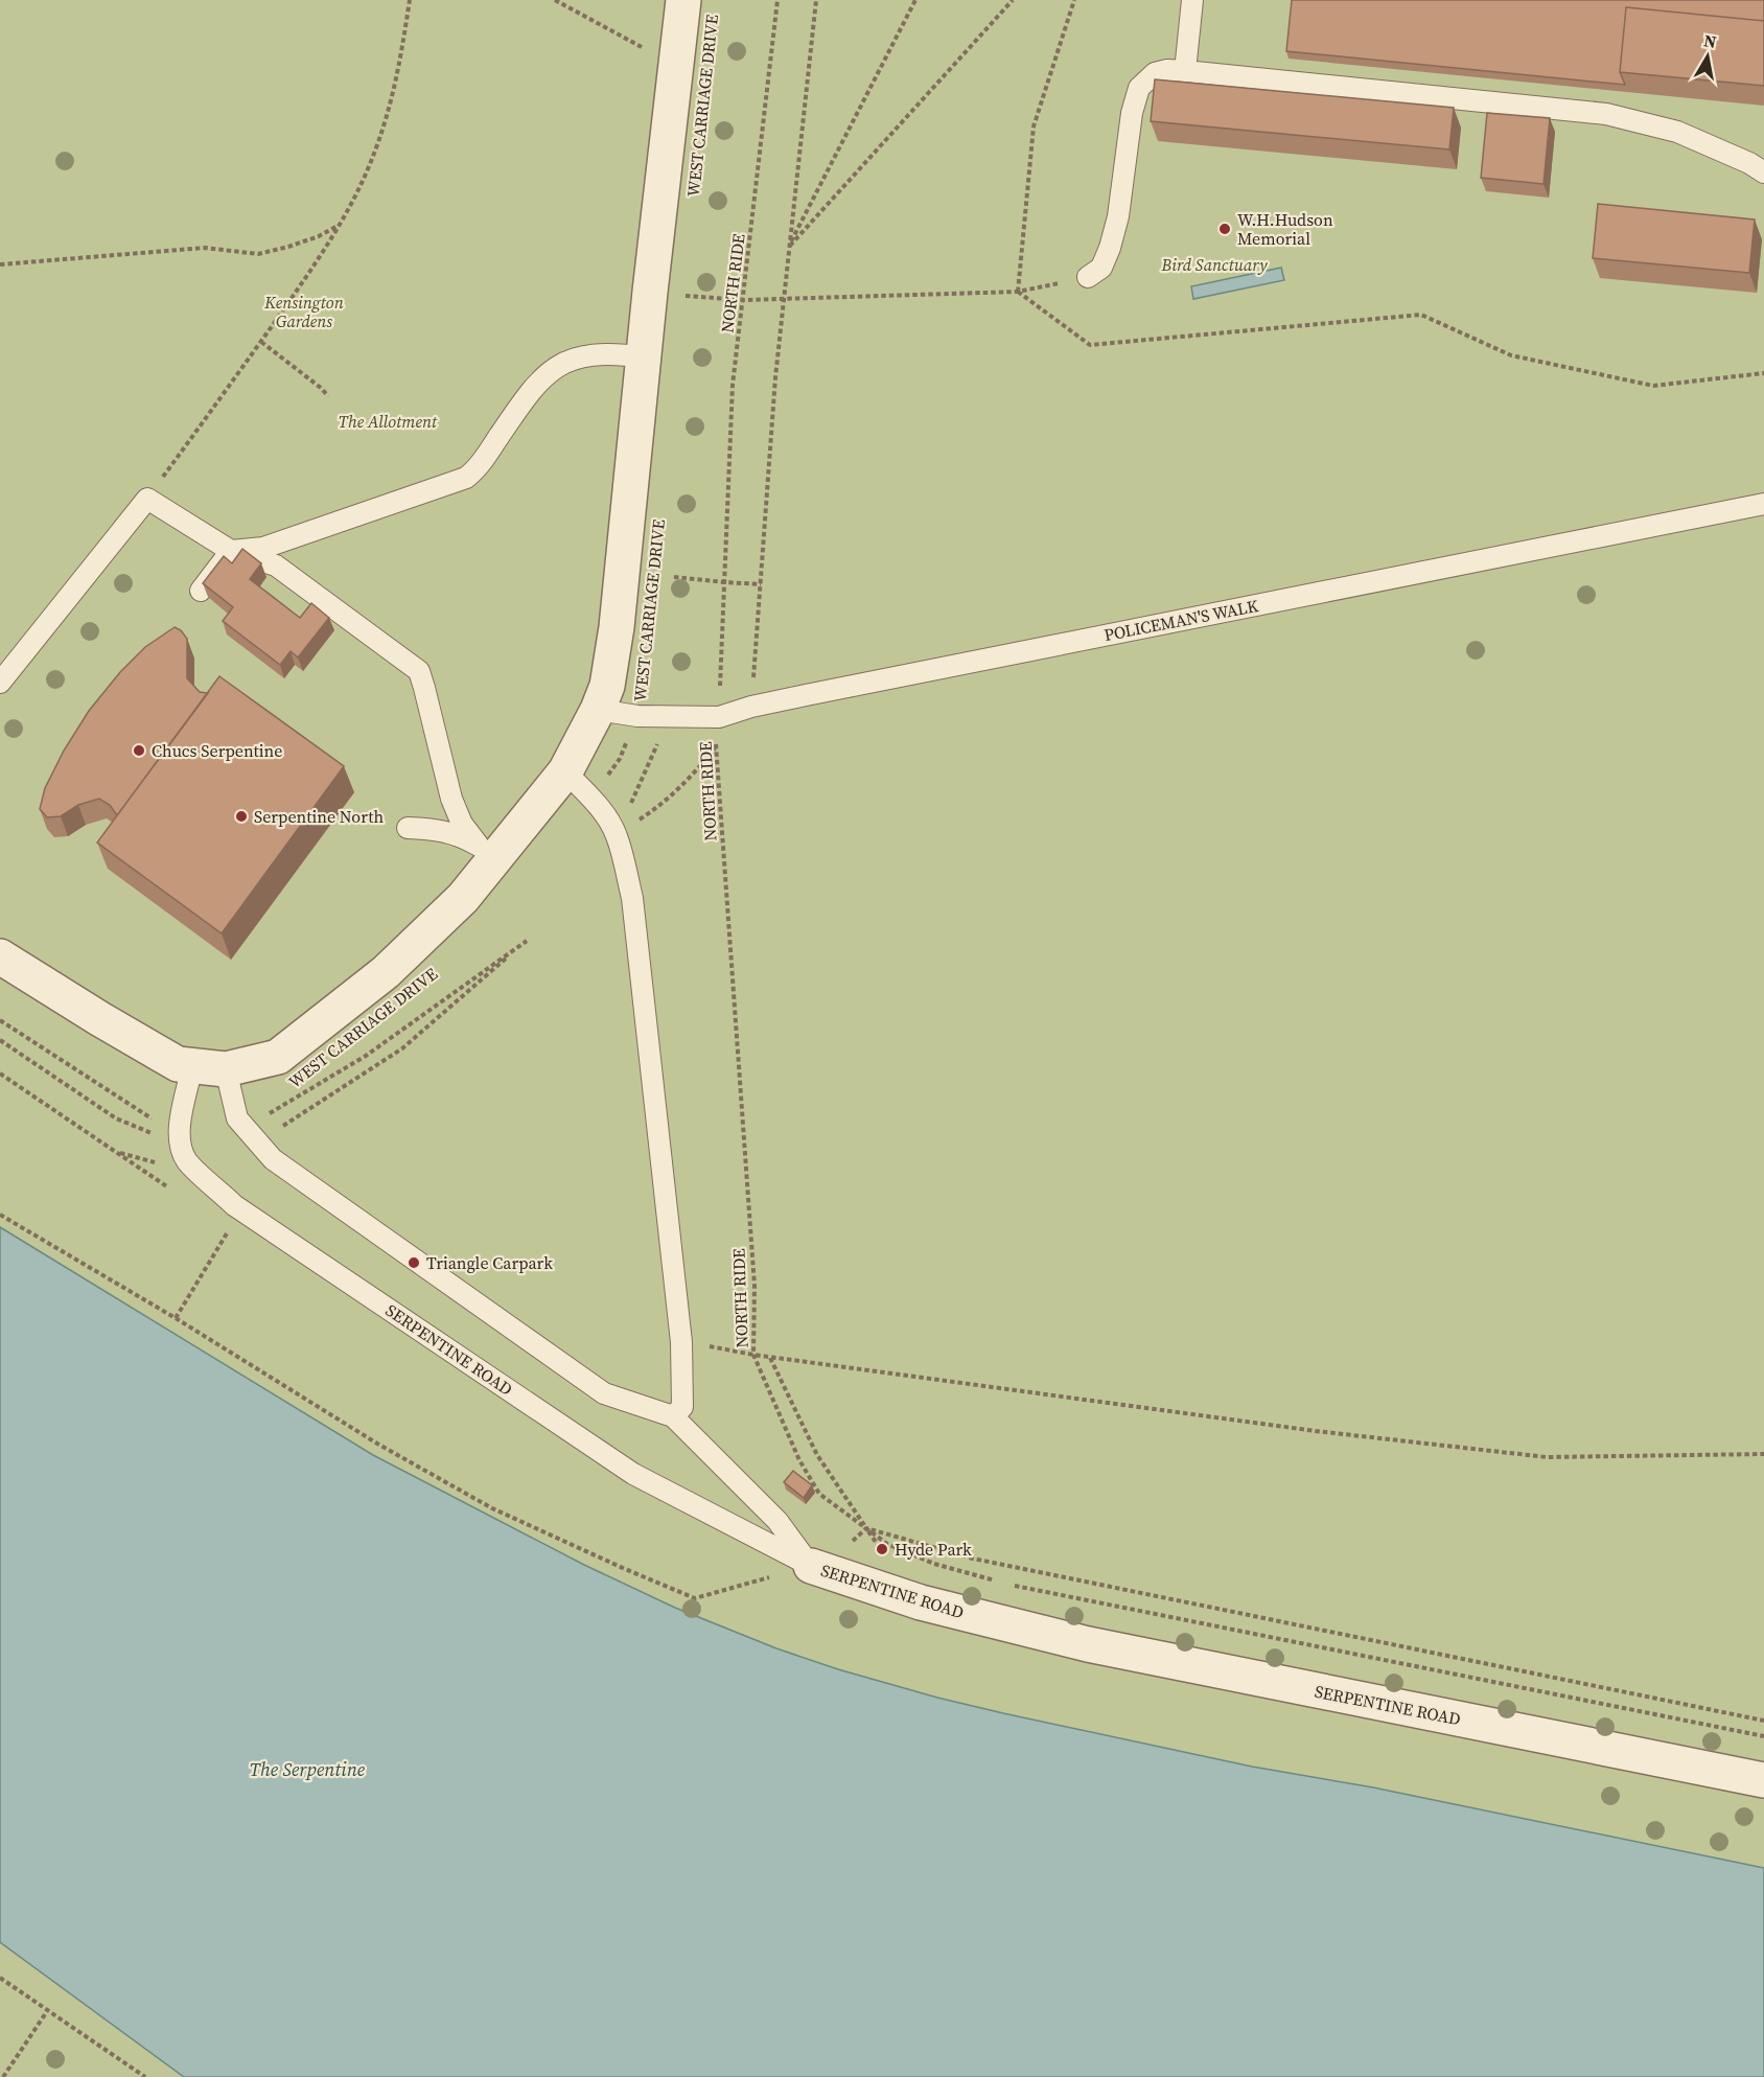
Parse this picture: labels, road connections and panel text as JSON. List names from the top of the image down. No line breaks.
{"streets":{"street":["WEST CARRIAGE DRIVE","SERPENTINE ROAD"],"lane":["POLICEMAN'S WALK"],"path":["NORTH RIDE"]},"crossings":[["WEST CARRIAGE DRIVE","POLICEMAN'S WALK"],["WEST CARRIAGE DRIVE","SERPENTINE ROAD"],["NORTH RIDE","POLICEMAN'S WALK"]],"water":["The Serpentine"],"parks":["Bird Sanctuary","Kensington Gardens","The Allotment"],"places":["W.H.Hudson Memorial","Chucs Serpentine","Serpentine North","Triangle Carpark","Hyde Park"],"north":"top"}
